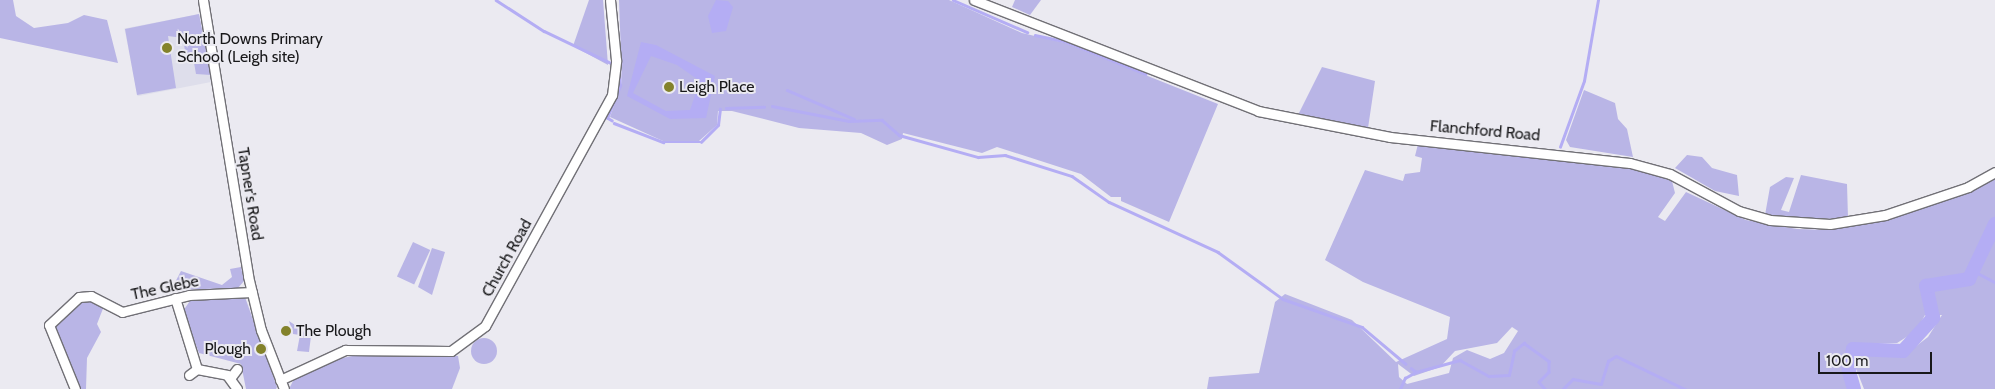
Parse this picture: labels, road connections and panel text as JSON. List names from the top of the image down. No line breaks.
{"streets":{"street":["Flanchford Road","Tapner's Road","Church Road","The Glebe"]},"crossings":[["Tapner's Road","Church Road"],["Tapner's Road","The Glebe"]],"places":["North Downs Primary School (Leigh site)","Leigh Place","The Plough","Plough"],"scale_bar":"100 m"}
